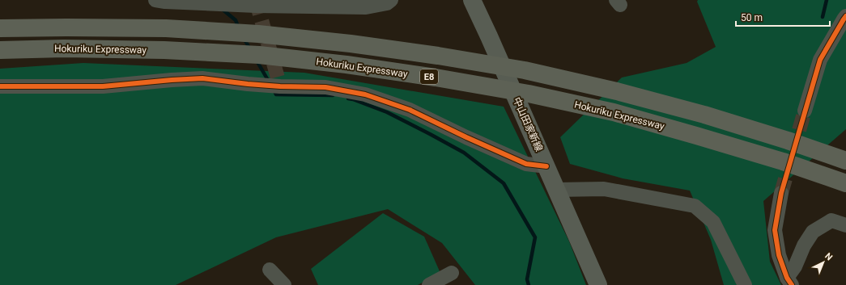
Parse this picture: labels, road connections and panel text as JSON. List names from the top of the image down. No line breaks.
{"streets":{"highway":["Hokuriku Expressway","E8"],"main road":["中山田家新線"]},"scale_bar":"50 m","north":"top right"}
